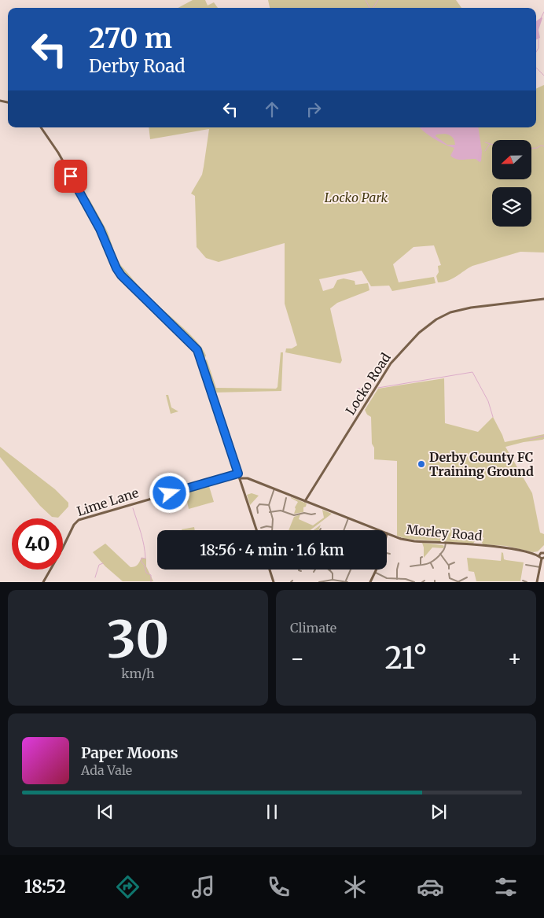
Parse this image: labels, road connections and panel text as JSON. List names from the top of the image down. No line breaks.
{"streets":{"street":["Locko Road","Lime Lane","Morley Road"]},"crossings":[["Locko Road","Morley Road"]],"parks":["Locko Park"],"places":["Derby County FC Training Ground"],"north":"left","page":{"turn":["270 m","Derby Road"],"limit":"40","trip":"18:56 · 4 min · 1.6 km","tile":[["30","km/h"],"Climate"],"heat":["−","21°","+"],"song":["Paper Moons","Ada Vale"],"tabs":"18:52"}}
